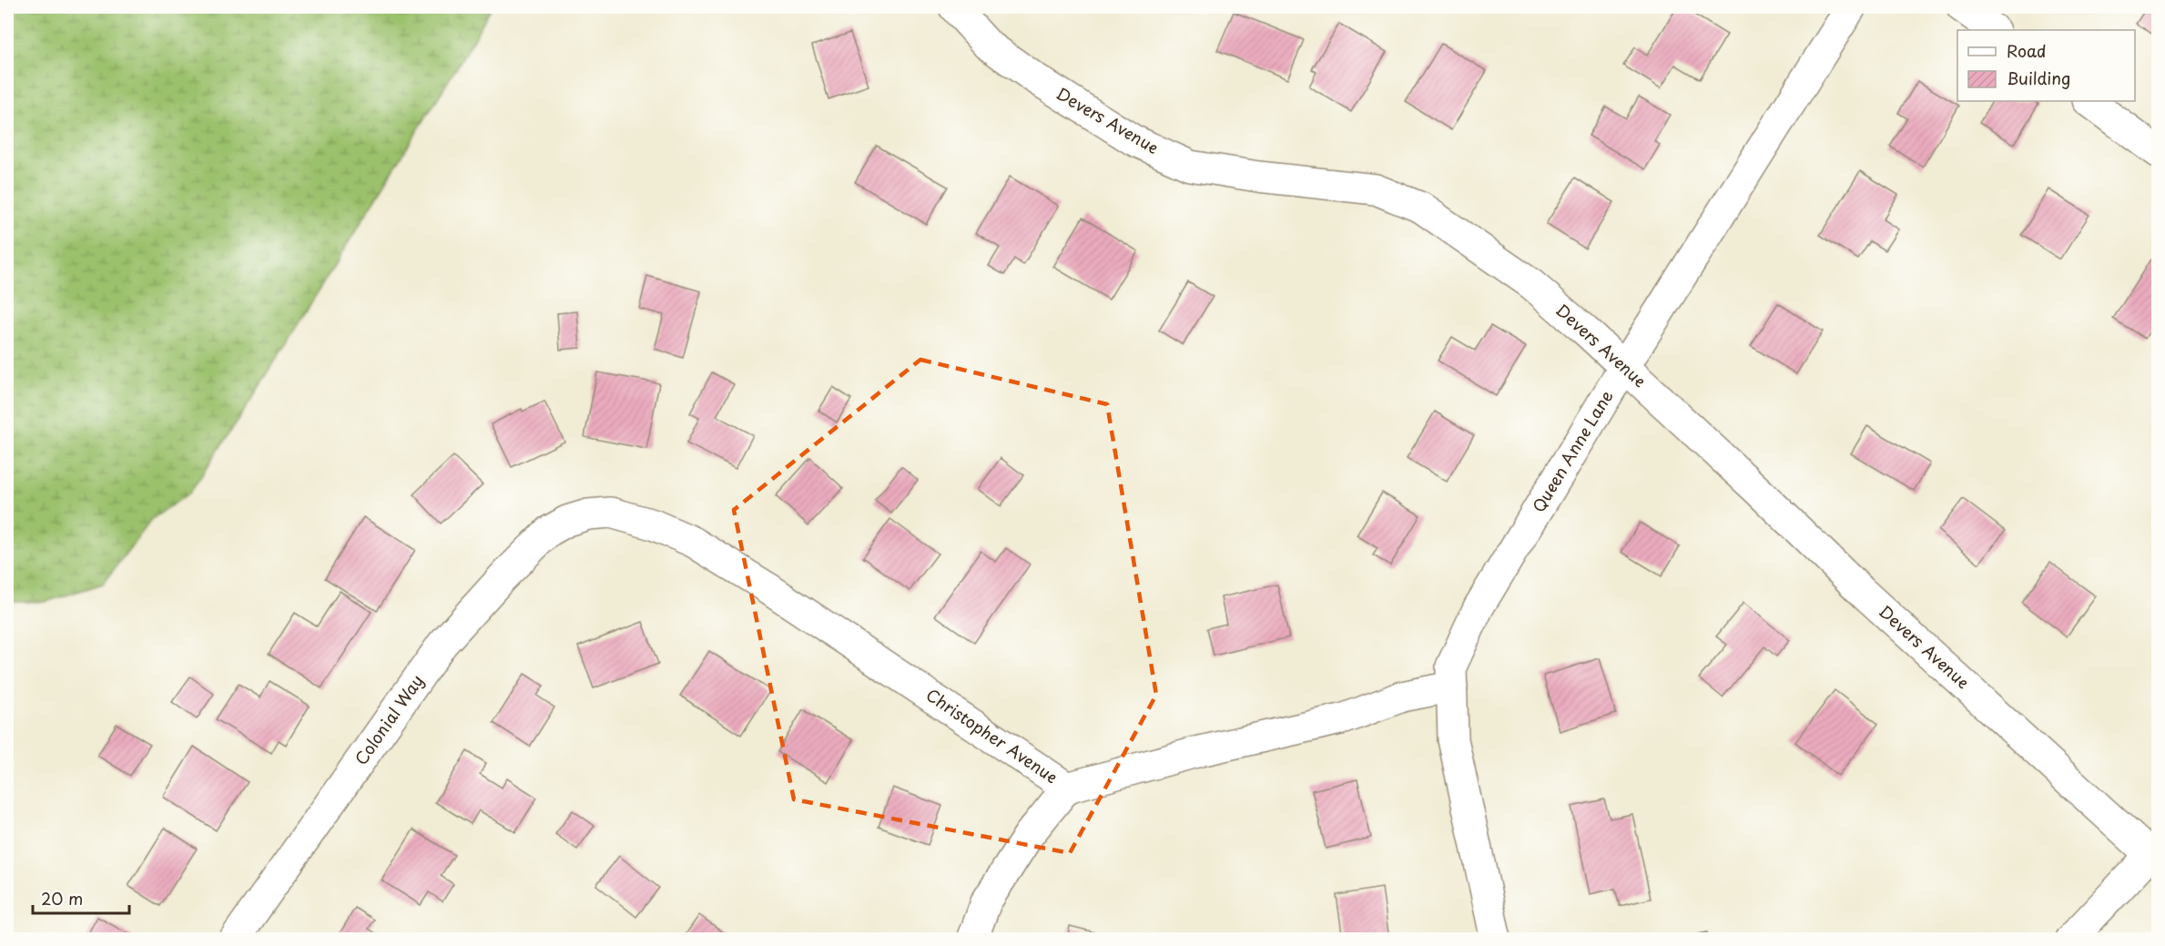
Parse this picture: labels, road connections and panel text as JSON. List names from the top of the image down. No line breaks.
{"streets":{"street":["Devers Avenue","Queen Anne Lane","Colonial Way","Christopher Avenue"]},"crossings":[["Devers Avenue","Queen Anne Lane"],["Queen Anne Lane","Christopher Avenue"],["Colonial Way","Christopher Avenue"]],"legend":["Road","Building"],"scale_bar":"20 m"}
